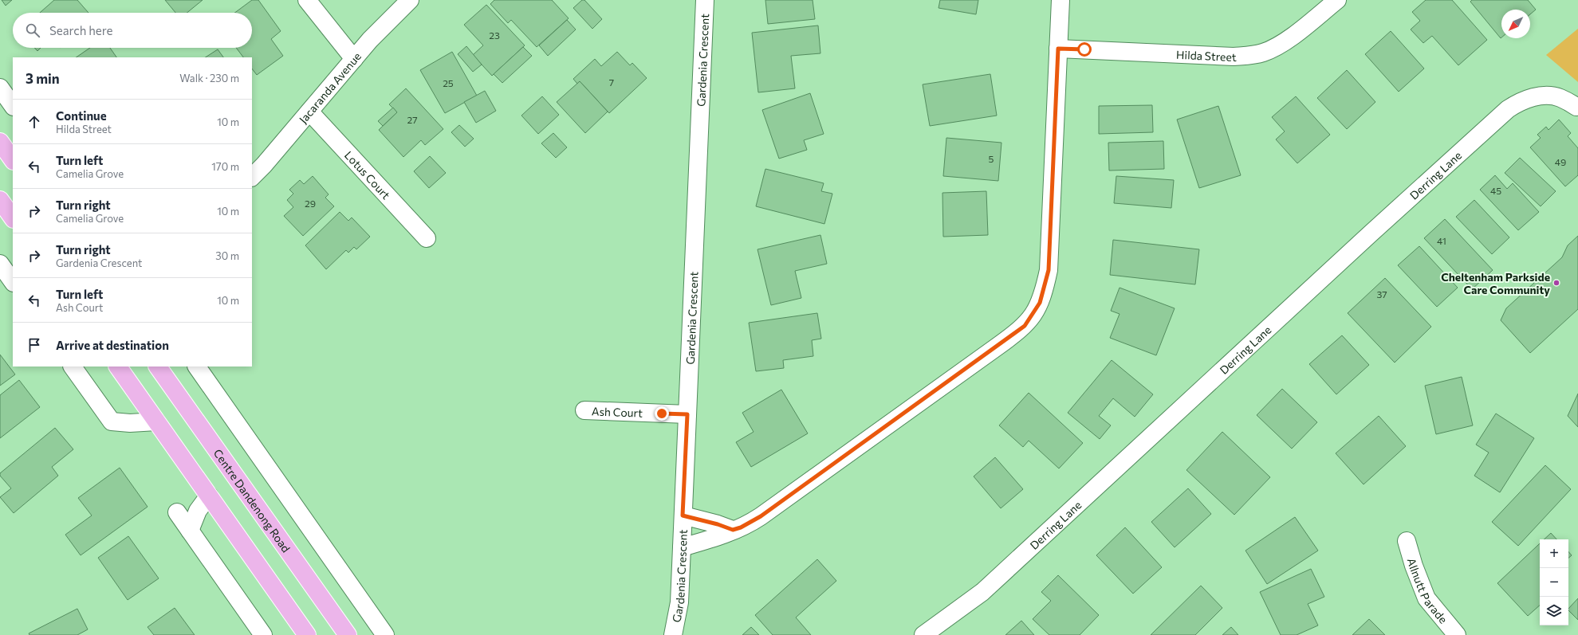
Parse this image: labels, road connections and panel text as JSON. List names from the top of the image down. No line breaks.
{"streets":{"main road":["Centre Dandenong Road"],"street":["Hilda Street","Gardenia Crescent","Jacaranda Avenue","Lotus Court","Derring Lane","Ash Court","Allnutt Parade"]},"crossings":[["Gardenia Crescent","Ash Court"],["Jacaranda Avenue","Lotus Court"]],"places":["Cheltenham Parkside Care Community"],"house_numbers":["23","7","25","27","5","49","45","29","41","37"],"north":"bottom left","page":{"search":"Search here","heading":["3 min","Walk · 230 m"],"list":[["Continue","Hilda Street","10 m"],["Turn left","Camelia Grove","170 m"],["Turn right","Camelia Grove","10 m"],["Turn right","Gardenia Crescent","30 m"],["Turn left","Ash Court","10 m"],"Arrive at destination"],"map_buttons":["+","−"]}}
